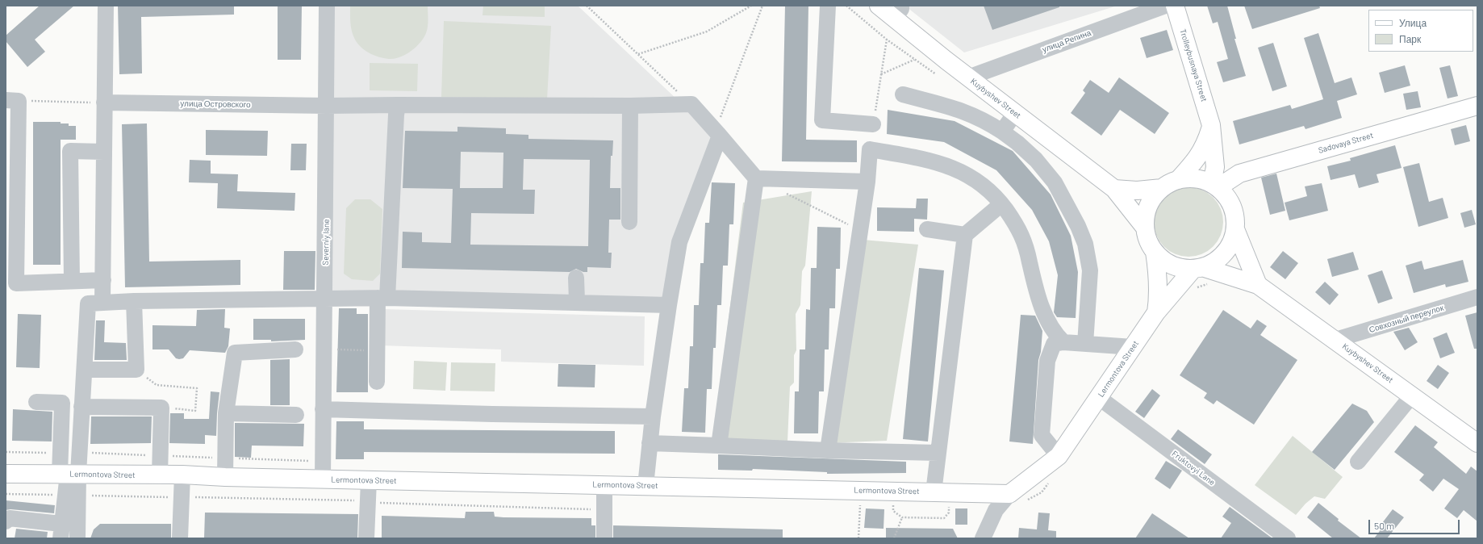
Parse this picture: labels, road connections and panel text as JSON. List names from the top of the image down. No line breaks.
{"streets":{"main road":["Trolleybusnaya Street","Kuybyshev Street","Sadovaya Street","Lermontova Street"],"street":["улица Репина","улица Островского","Severniy lane","Совхозный переулок","Fruktovyi Lane"]},"crossings":[["улица Репина","Kuybyshev Street"],["Trolleybusnaya Street","Kuybyshev Street"],["Trolleybusnaya Street","Sadovaya Street"],["Trolleybusnaya Street","Lermontova Street"],["Kuybyshev Street","Sadovaya Street"],["Kuybyshev Street","Совхозный переулок"],["Kuybyshev Street","Lermontova Street"],["улица Островского","Severniy lane"],["Sadovaya Street","Lermontova Street"],["Severniy lane","Lermontova Street"],["Lermontova Street","Fruktovyi Lane"]],"legend":["Улица","Парк"],"scale_bar":"50 m"}
